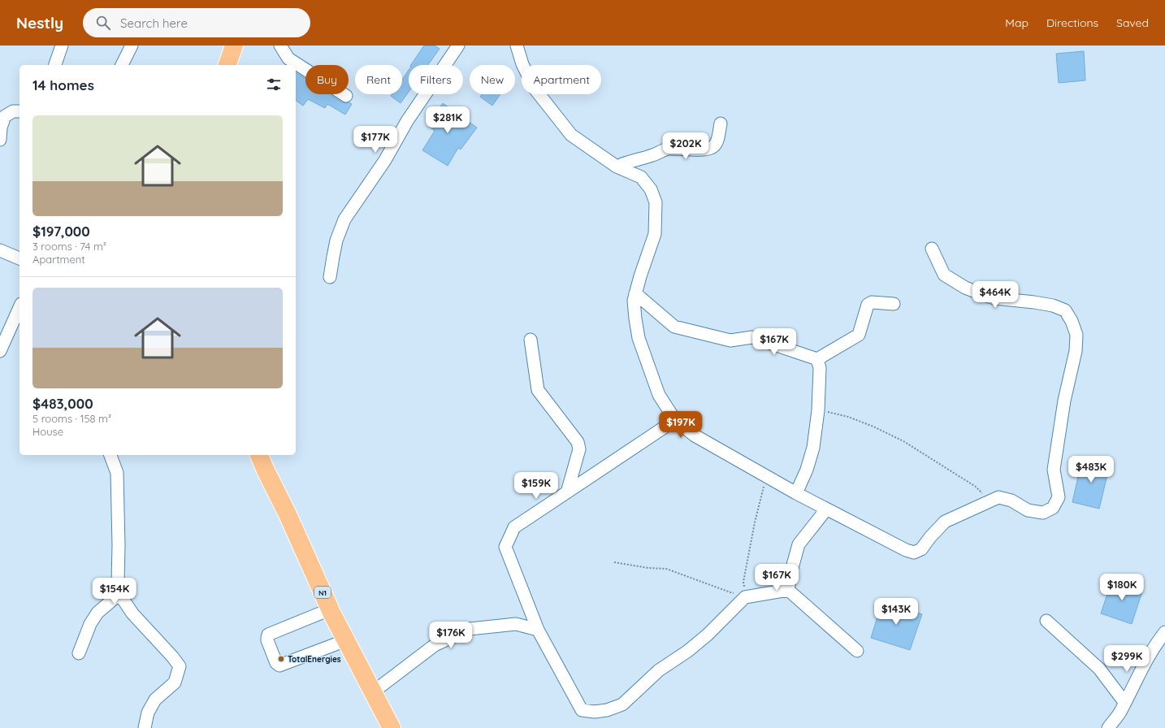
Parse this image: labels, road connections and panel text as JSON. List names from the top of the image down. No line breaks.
{"streets":{"highway":["N1"]},"places":["TotalEnergies"],"page":{"header":"Nestly","search":"Search here","nav":["Map","Directions","Saved"],"chip":["Buy","Rent","Filters","New","Apartment"],"heading":"14 homes","list":[{"name":"$197,000","note":"3 rooms · 74 m² · Apartment"},{"name":"$483,000","note":"5 rooms · 158 m² · House"}],"price":["$281K","$177K","$202K","$464K","$167K","$197K","$483K","$159K","$167K","$180K","$154K","$143K","$176K","$299K"]}}
